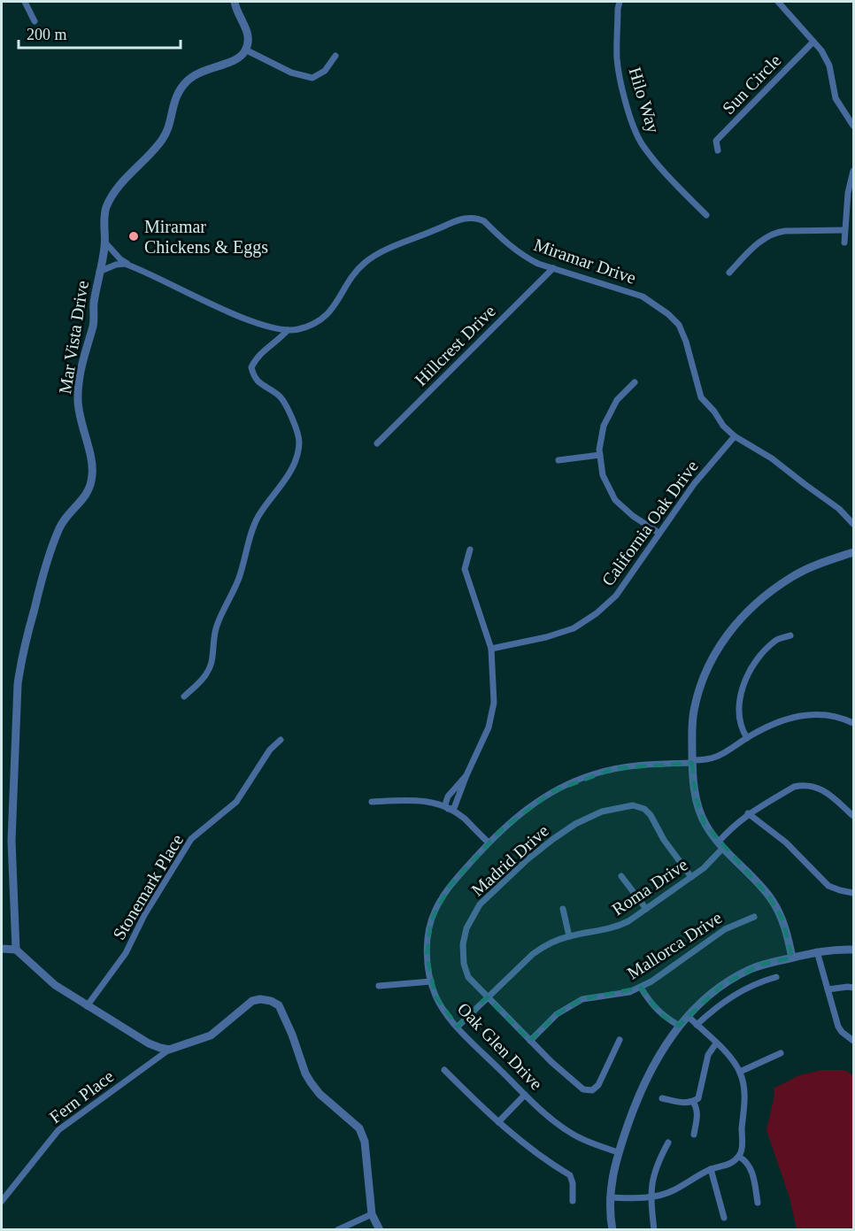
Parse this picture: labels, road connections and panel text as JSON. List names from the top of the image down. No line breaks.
{"streets":{"street":["Sun Circle","Hilo Way","Miramar Drive","Mar Vista Drive","Hillcrest Drive","California Oak Drive","Madrid Drive","Stonemark Place","Roma Drive","Mallorca Drive","Oak Glen Drive","Fern Place"]},"crossings":[["Miramar Drive","Mar Vista Drive"],["Miramar Drive","Hillcrest Drive"],["Miramar Drive","California Oak Drive"],["Madrid Drive","Roma Drive"],["Madrid Drive","Mallorca Drive"],["Roma Drive","Oak Glen Drive"]],"places":["Miramar Chickens & Eggs"],"scale_bar":"200 m"}
